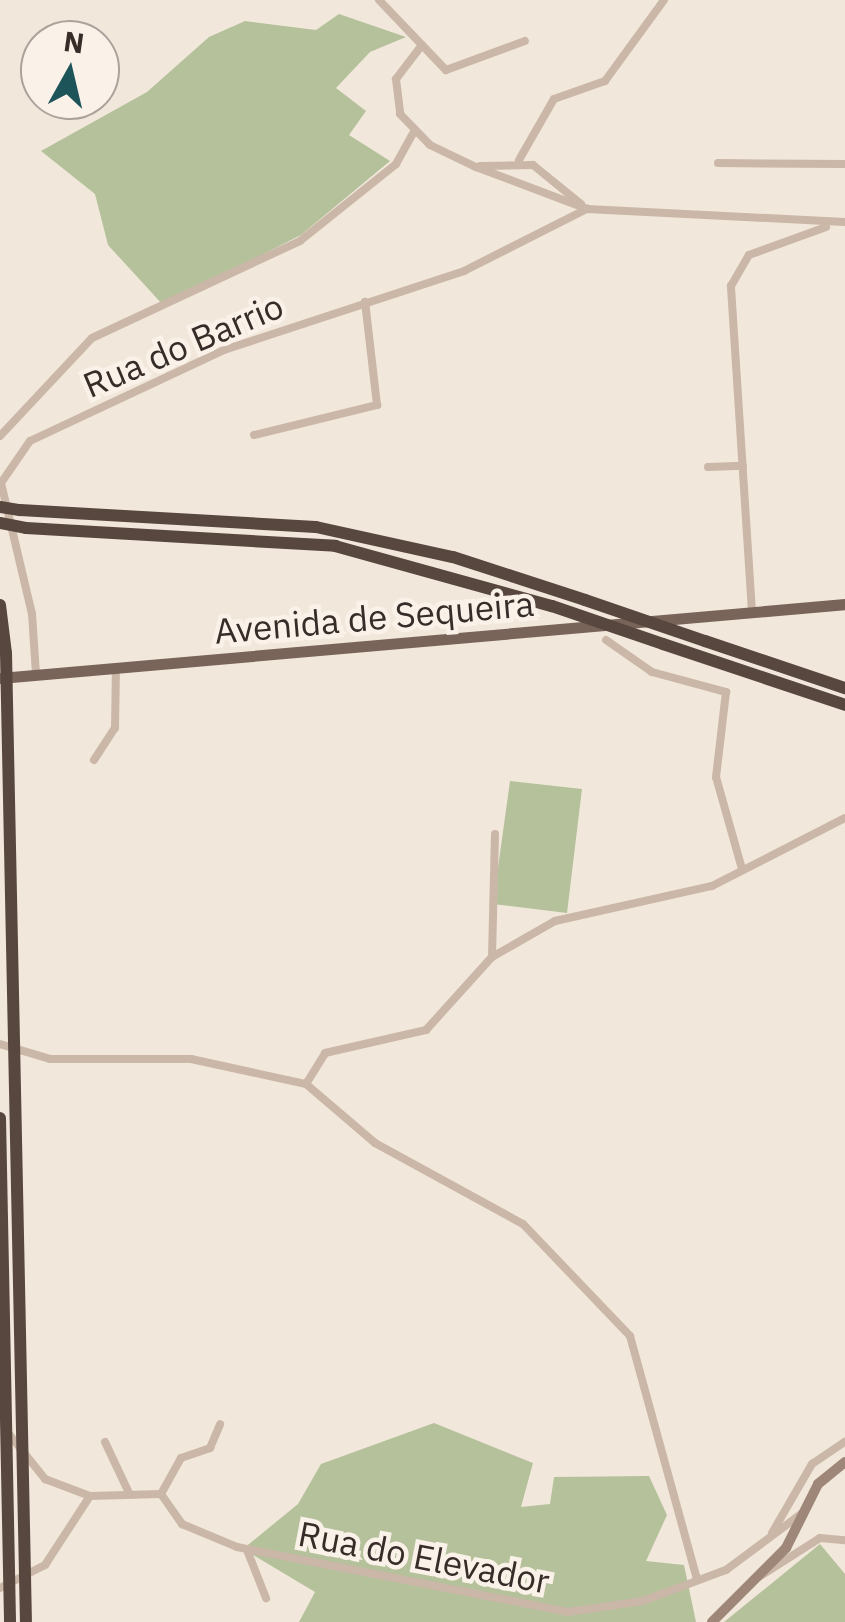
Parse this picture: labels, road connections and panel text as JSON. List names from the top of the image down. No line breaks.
{"streets":{"main road":["Avenida de Sequeira"],"street":["Rua do Barrio","Rua do Elevador"]},"crossings":[["Rua do Barrio","Avenida de Sequeira"]],"north":"top"}
